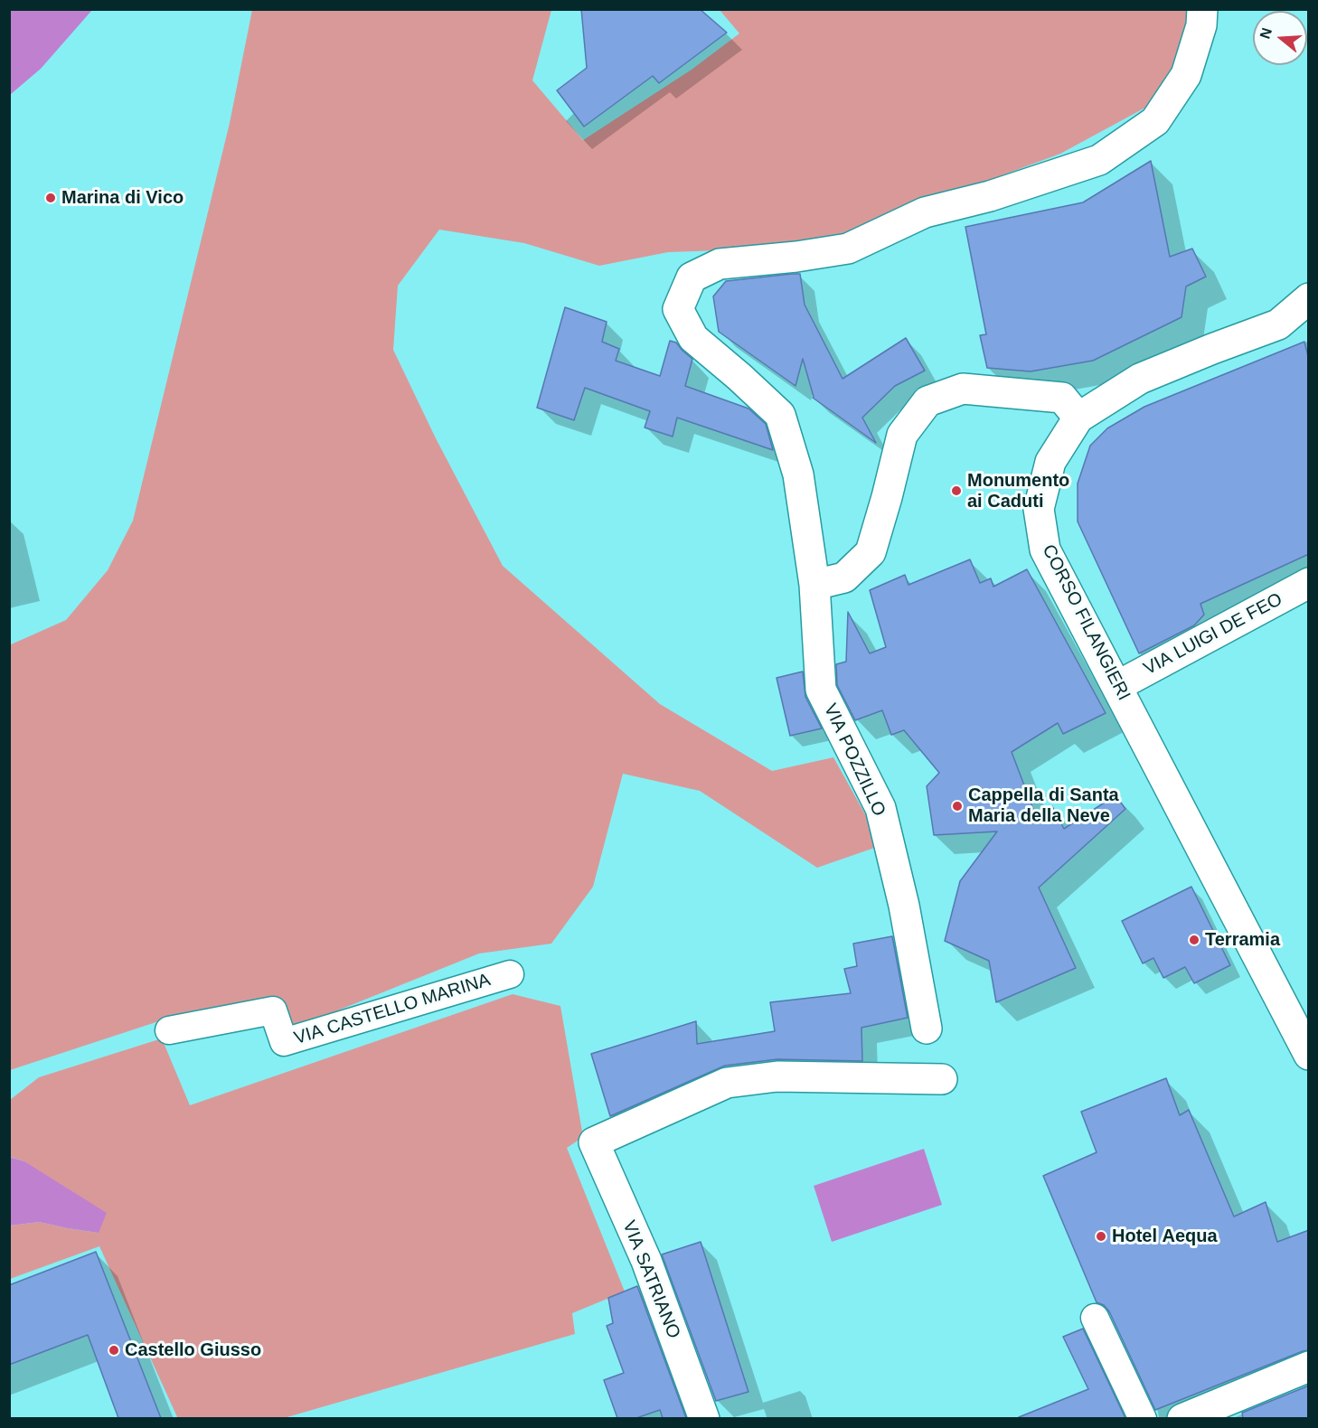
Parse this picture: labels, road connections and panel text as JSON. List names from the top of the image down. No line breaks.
{"streets":{"street":["CORSO FILANGIERI","VIA LUIGI DE FEO","VIA POZZILLO","VIA CASTELLO MARINA","VIA SATRIANO"]},"crossings":[["CORSO FILANGIERI","VIA LUIGI DE FEO"]],"places":["Marina di Vico","Monumento ai Caduti","Cappella di Santa Maria della Neve","Terramia","Hotel Aequa","Castello Giusso"],"north":"left"}
